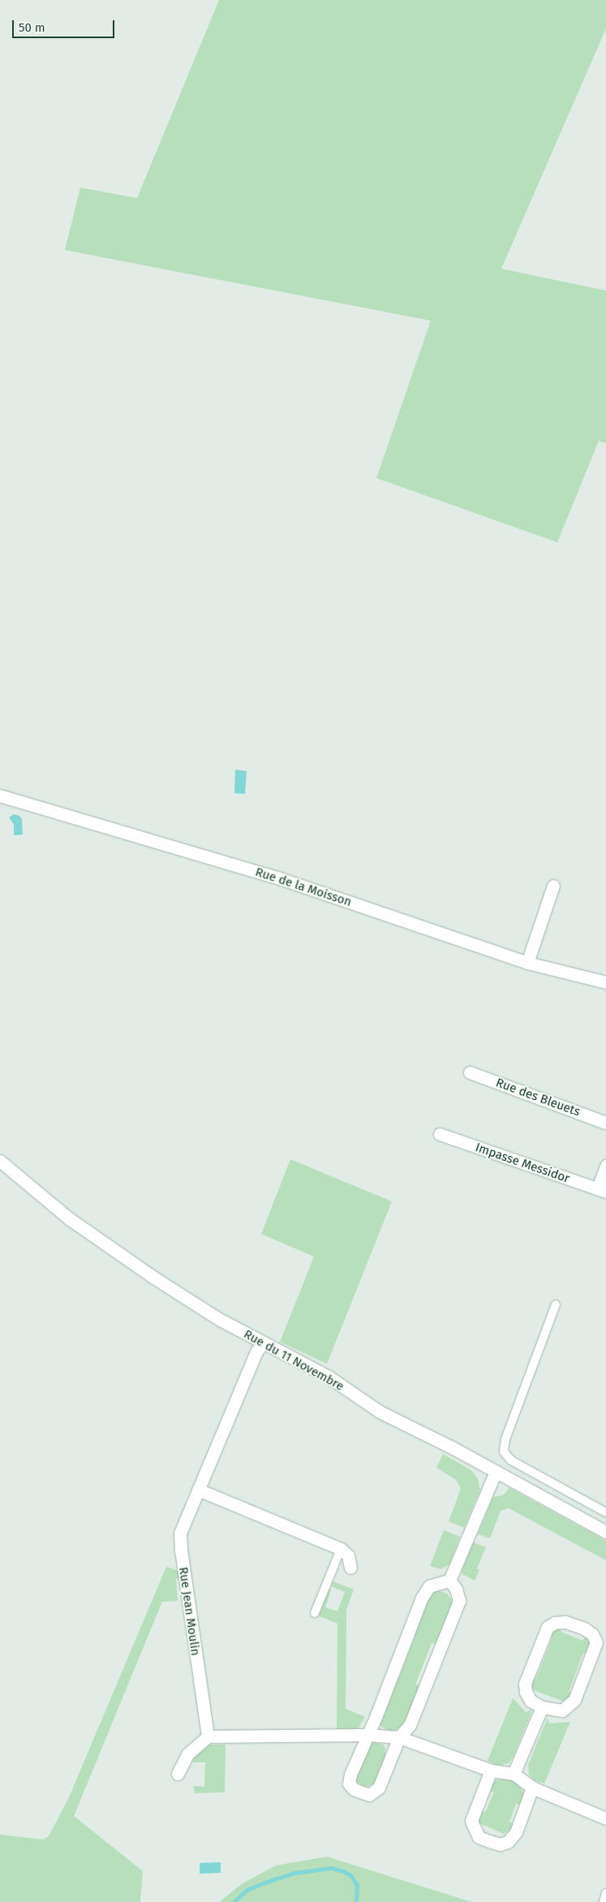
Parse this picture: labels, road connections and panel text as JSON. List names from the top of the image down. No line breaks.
{"streets":{"street":["Rue de la Moisson","Rue des Bleuets","Impasse Messidor","Rue du 11 Novembre","Rue Jean Moulin"]},"crossings":[["Rue du 11 Novembre","Rue Jean Moulin"]],"scale_bar":"50 m"}
